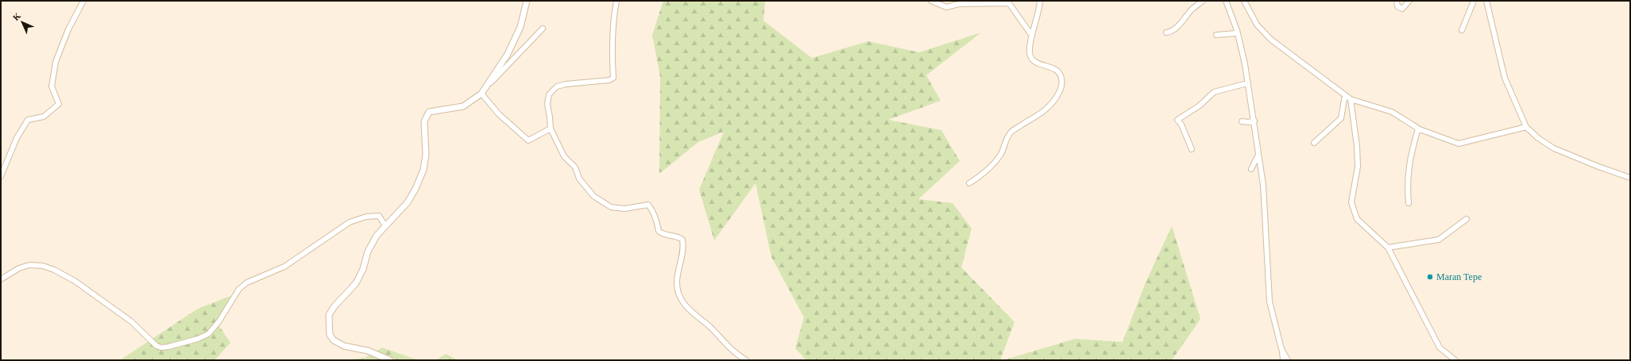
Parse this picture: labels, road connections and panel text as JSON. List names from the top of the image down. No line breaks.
{"places":["Maran Tepe"],"north":"top left"}
